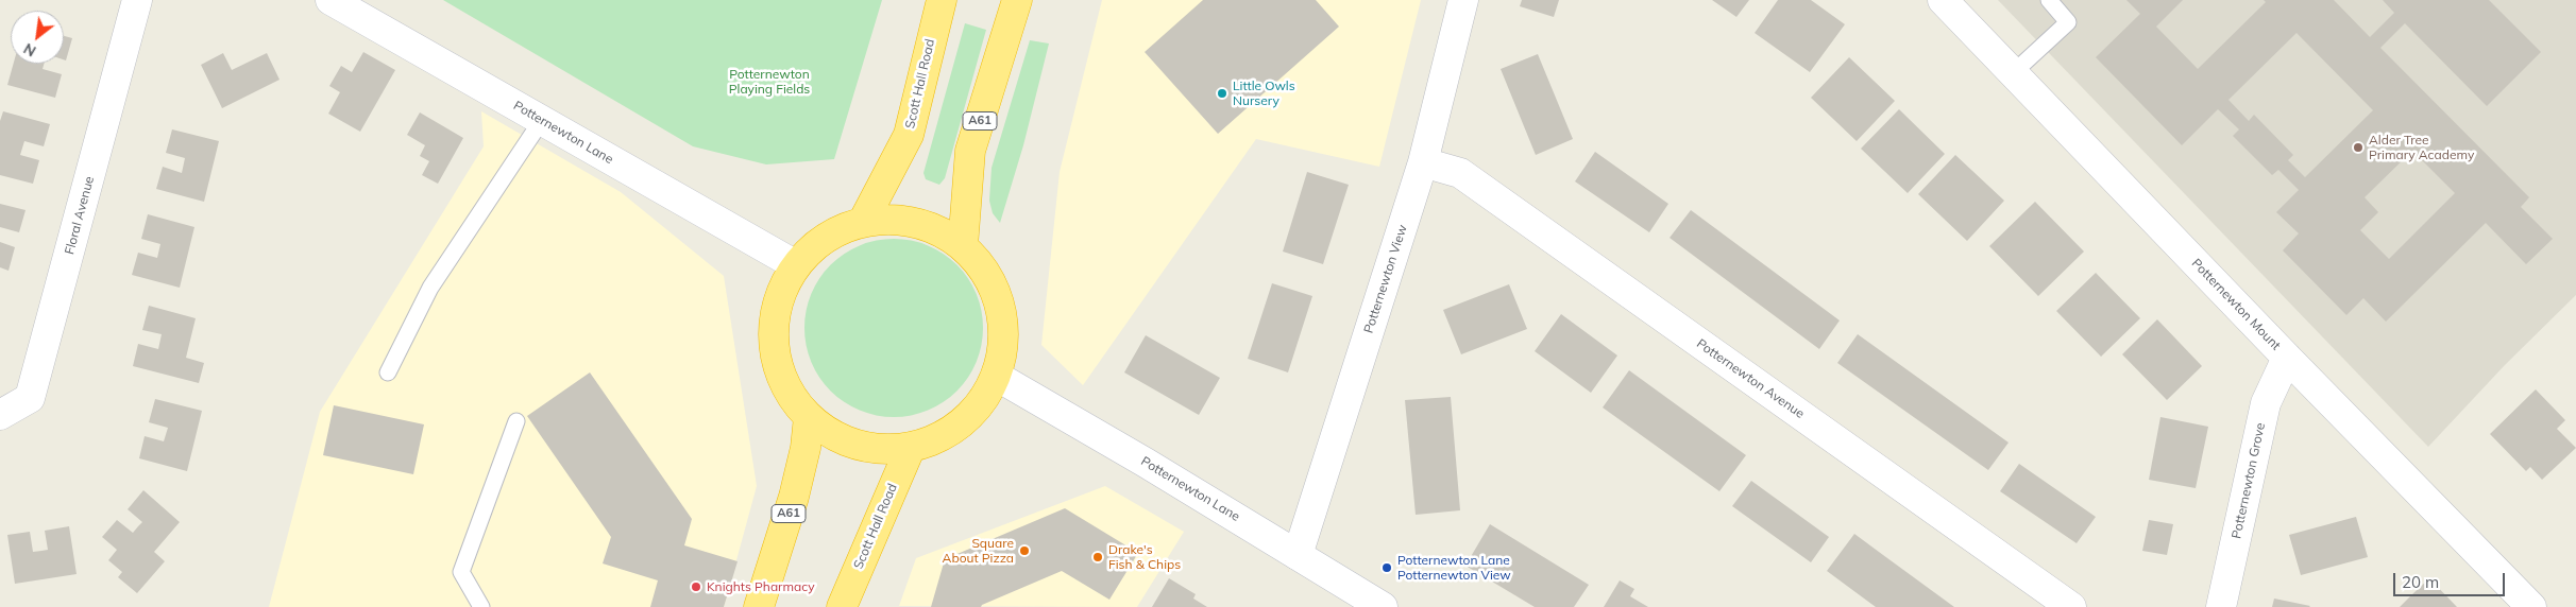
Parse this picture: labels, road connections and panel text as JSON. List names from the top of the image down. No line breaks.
{"streets":{"highway":["Scott Hall Road","A61"],"street":["Potternewton Lane","Floral Avenue","Potternewton View","Potternewton Mount","Potternewton Avenue","Potternewton Grove"]},"crossings":[["Potternewton Lane","Potternewton View"],["Potternewton View","Potternewton Avenue"],["Potternewton Mount","Potternewton Grove"]],"parks":["Potternewton Playing Fields"],"places":["Little Owls Nursery","Alder Tree Primary Academy","Square About Pizza","Drake's Fish & Chips","Potternewton Lane Potternewton View","Knights Pharmacy"],"scale_bar":"20 m","north":"bottom left"}
